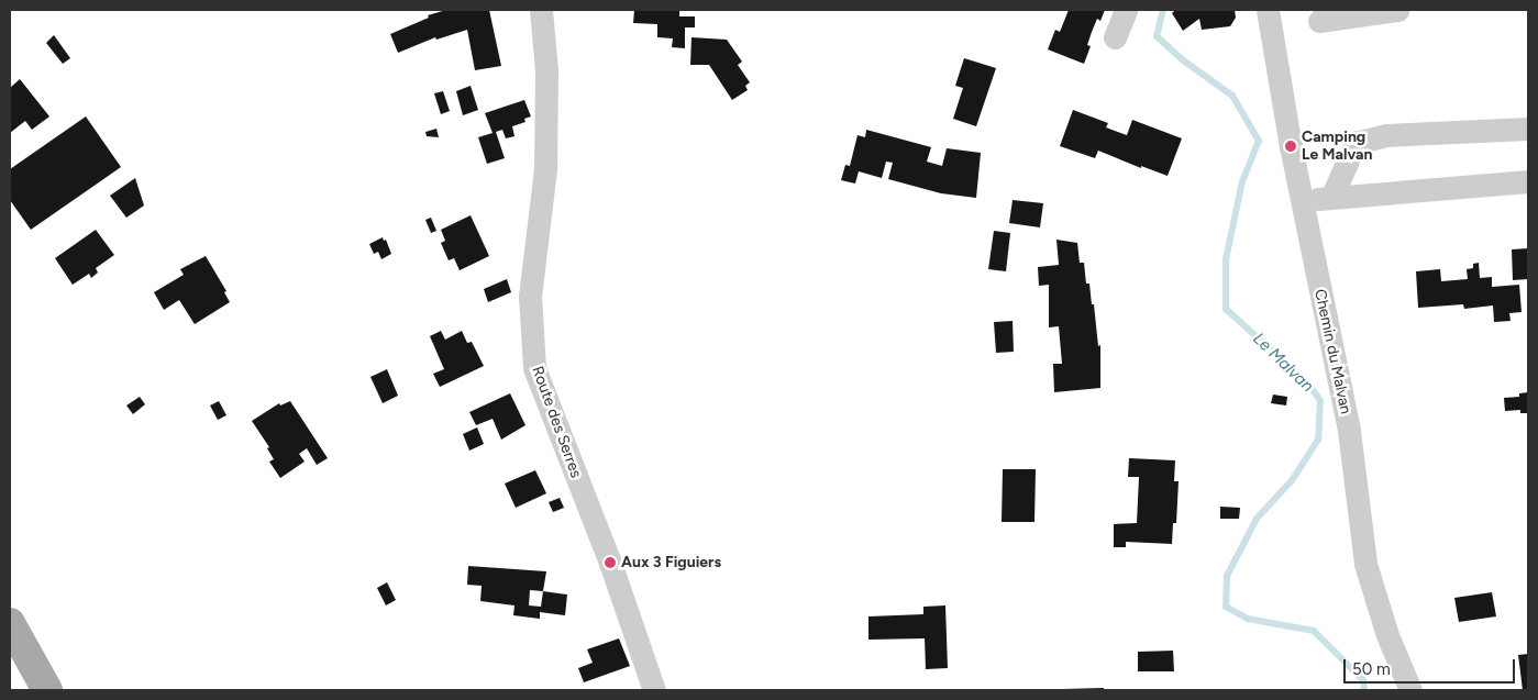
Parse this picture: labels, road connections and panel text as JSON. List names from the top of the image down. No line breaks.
{"streets":{"street":["Chemin du Malvan","Route des Serres"]},"water":["Le Malvan"],"places":["Camping Le Malvan","Aux 3 Figuiers"],"scale_bar":"50 m"}
